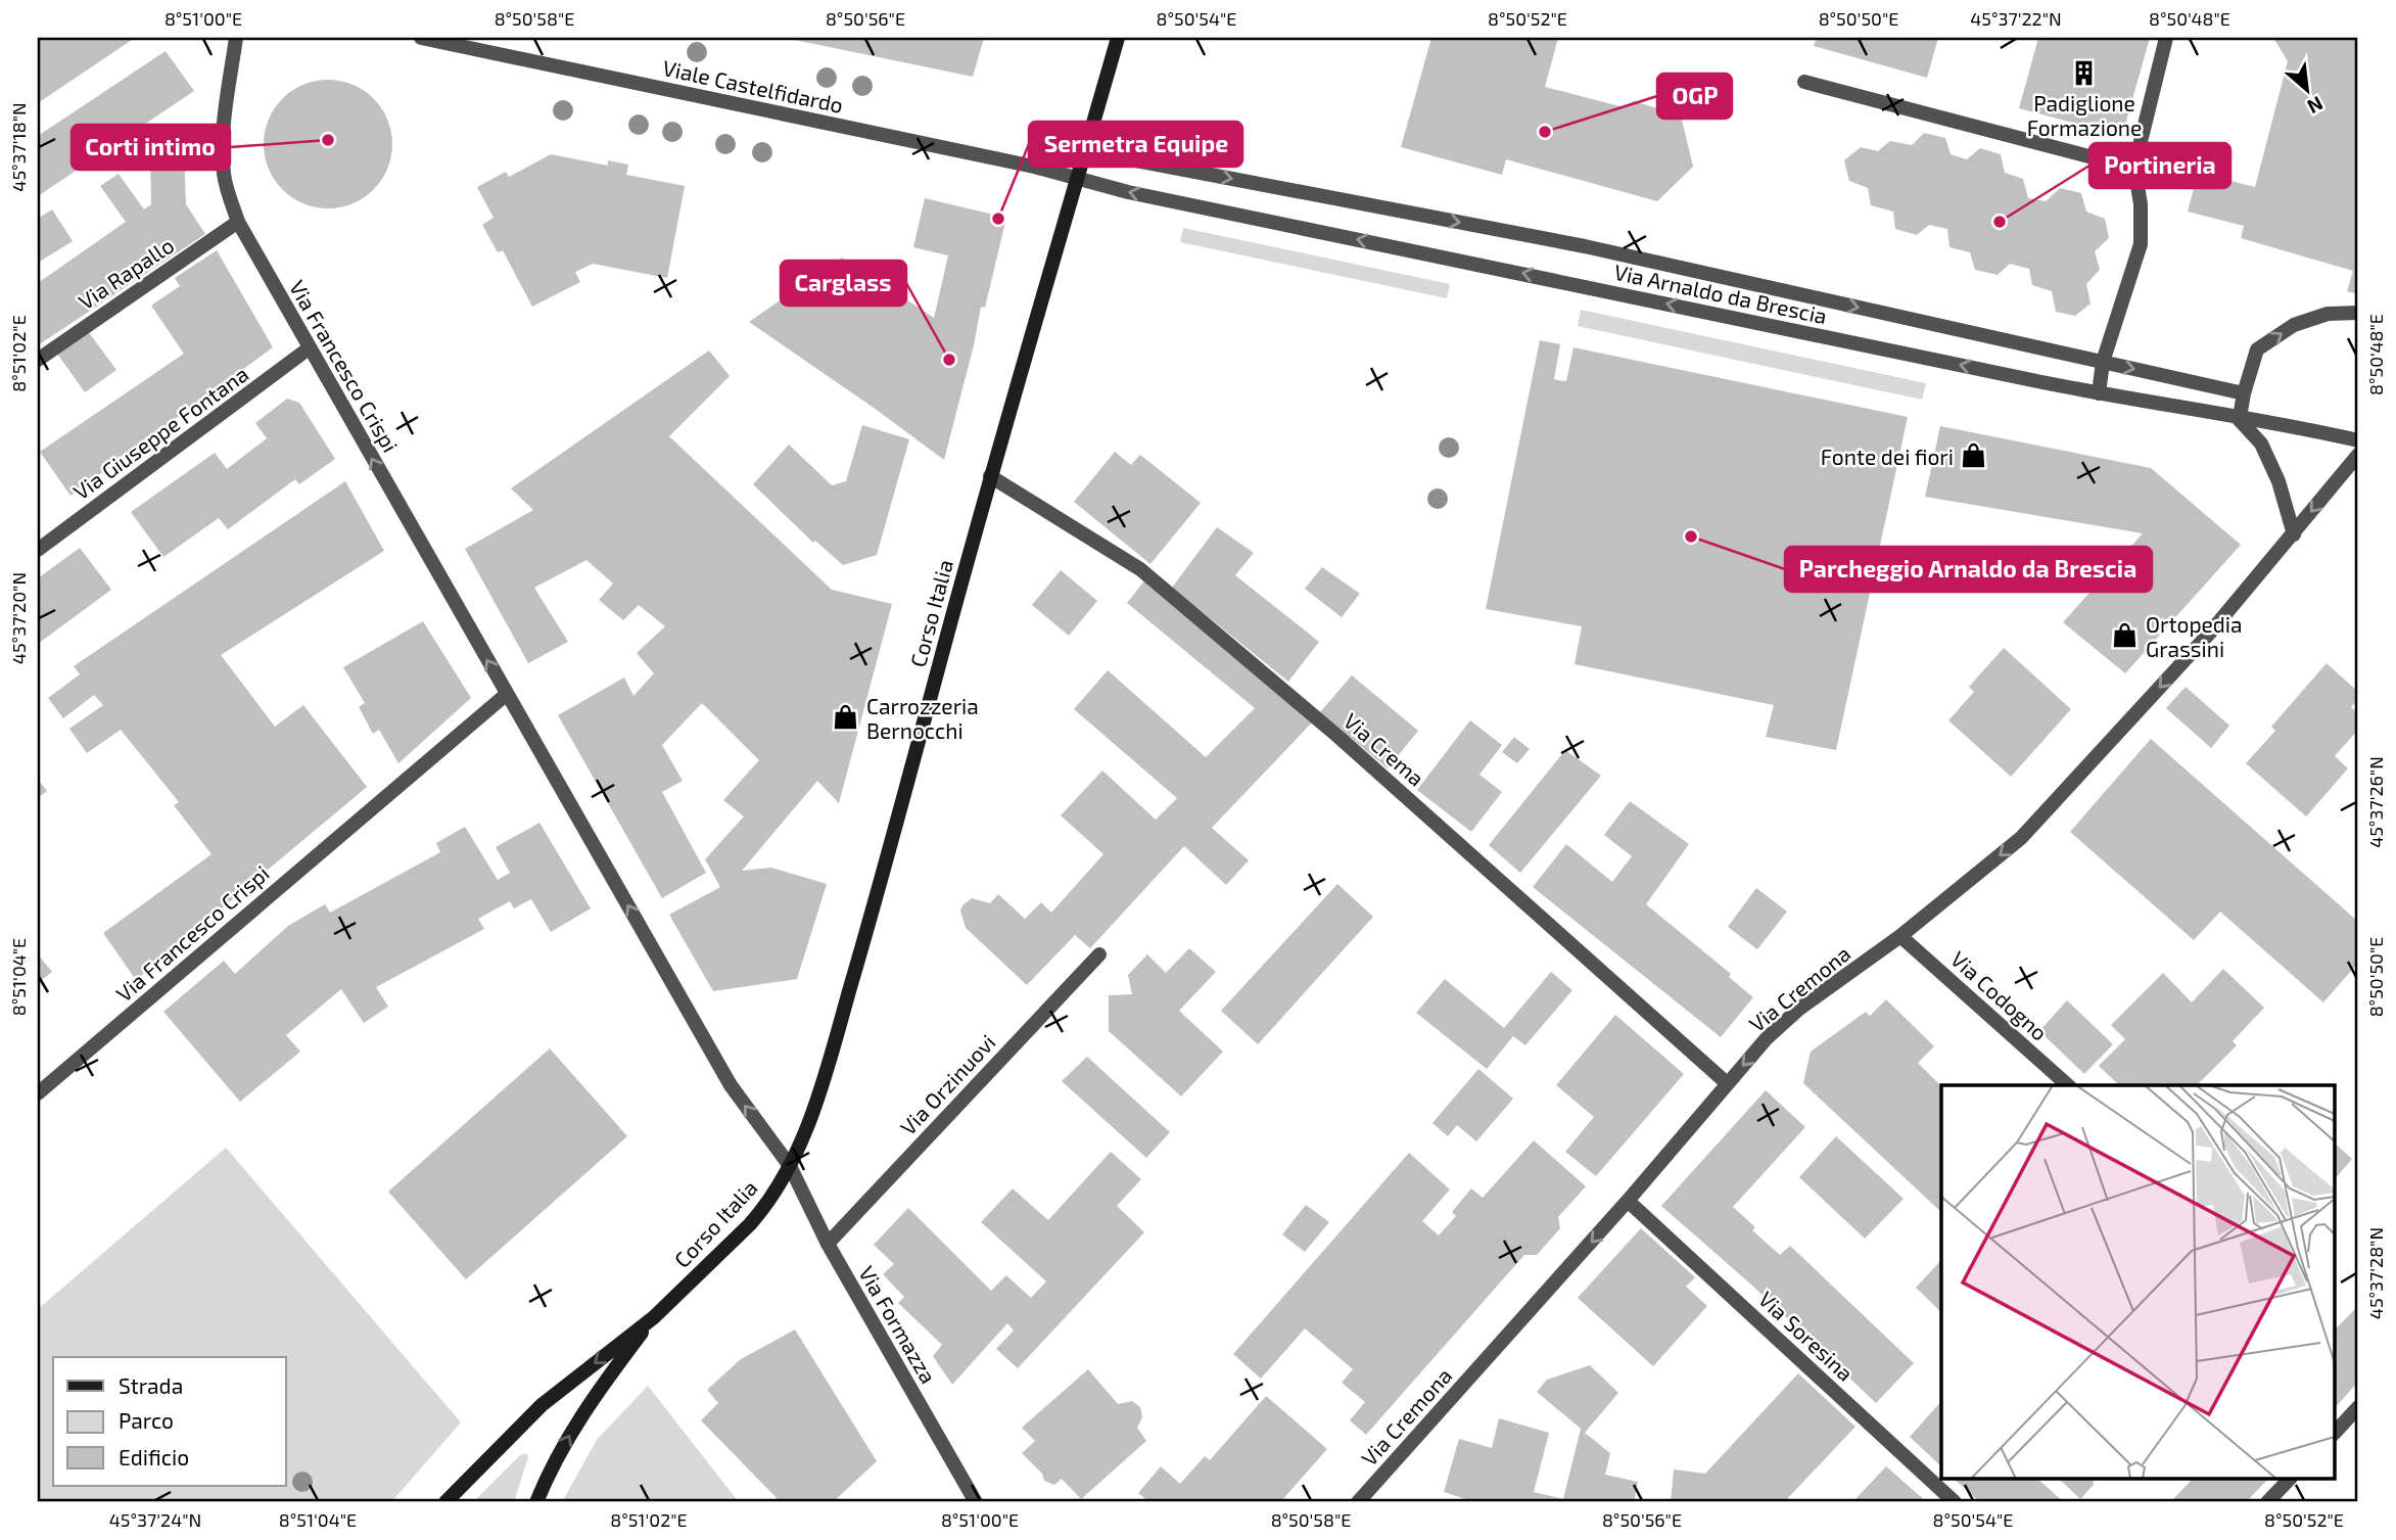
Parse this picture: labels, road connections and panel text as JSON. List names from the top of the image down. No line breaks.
{"streets":{"street":["Viale Castelfidardo","Via Rapallo","Via Arnaldo da Brescia","Via Francesco Crispi","Via Giuseppe Fontana","Corso Italia","Via Crema","Via Cremona","Via Codogno","Via Orzinuovi","Via Formazza","Via Soresina"]},"crossings":[["Viale Castelfidardo","Via Arnaldo da Brescia"],["Viale Castelfidardo","Corso Italia"],["Via Rapallo","Via Francesco Crispi"],["Via Arnaldo da Brescia","Corso Italia"],["Via Francesco Crispi","Via Giuseppe Fontana"],["Via Francesco Crispi","Corso Italia"],["Via Francesco Crispi","Via Formazza"],["Corso Italia","Via Crema"],["Corso Italia","Via Formazza"],["Via Crema","Via Cremona"],["Via Cremona","Via Codogno"],["Via Cremona","Via Soresina"],["Via Orzinuovi","Via Formazza"]],"one_way":["Via Francesco Crispi","Via Cremona"],"places":{"building":["Padiglione Formazione"],"other":["OGP","Corti intimo","Sermetra Equipe","Portineria","Carglass","Parcheggio Arnaldo da Brescia"],"shop":["Fonte dei fiori","Ortopedia Grassini","Carrozzeria Bernocchi"]},"legend":["Strada","Parco","Edificio"],"north":"bottom right","coordinates":["8°51'00\"E","8°50'58\"E","8°50'56\"E","8°50'54\"E","8°50'52\"E","8°50'50\"E","45°37'22\"N","8°50'48\"E","45°37'18\"N","8°51'02\"E","45°37'20\"N","45°37'26\"N","8°51'04\"E","45°37'28\"N","45°37'24\"N"]}
